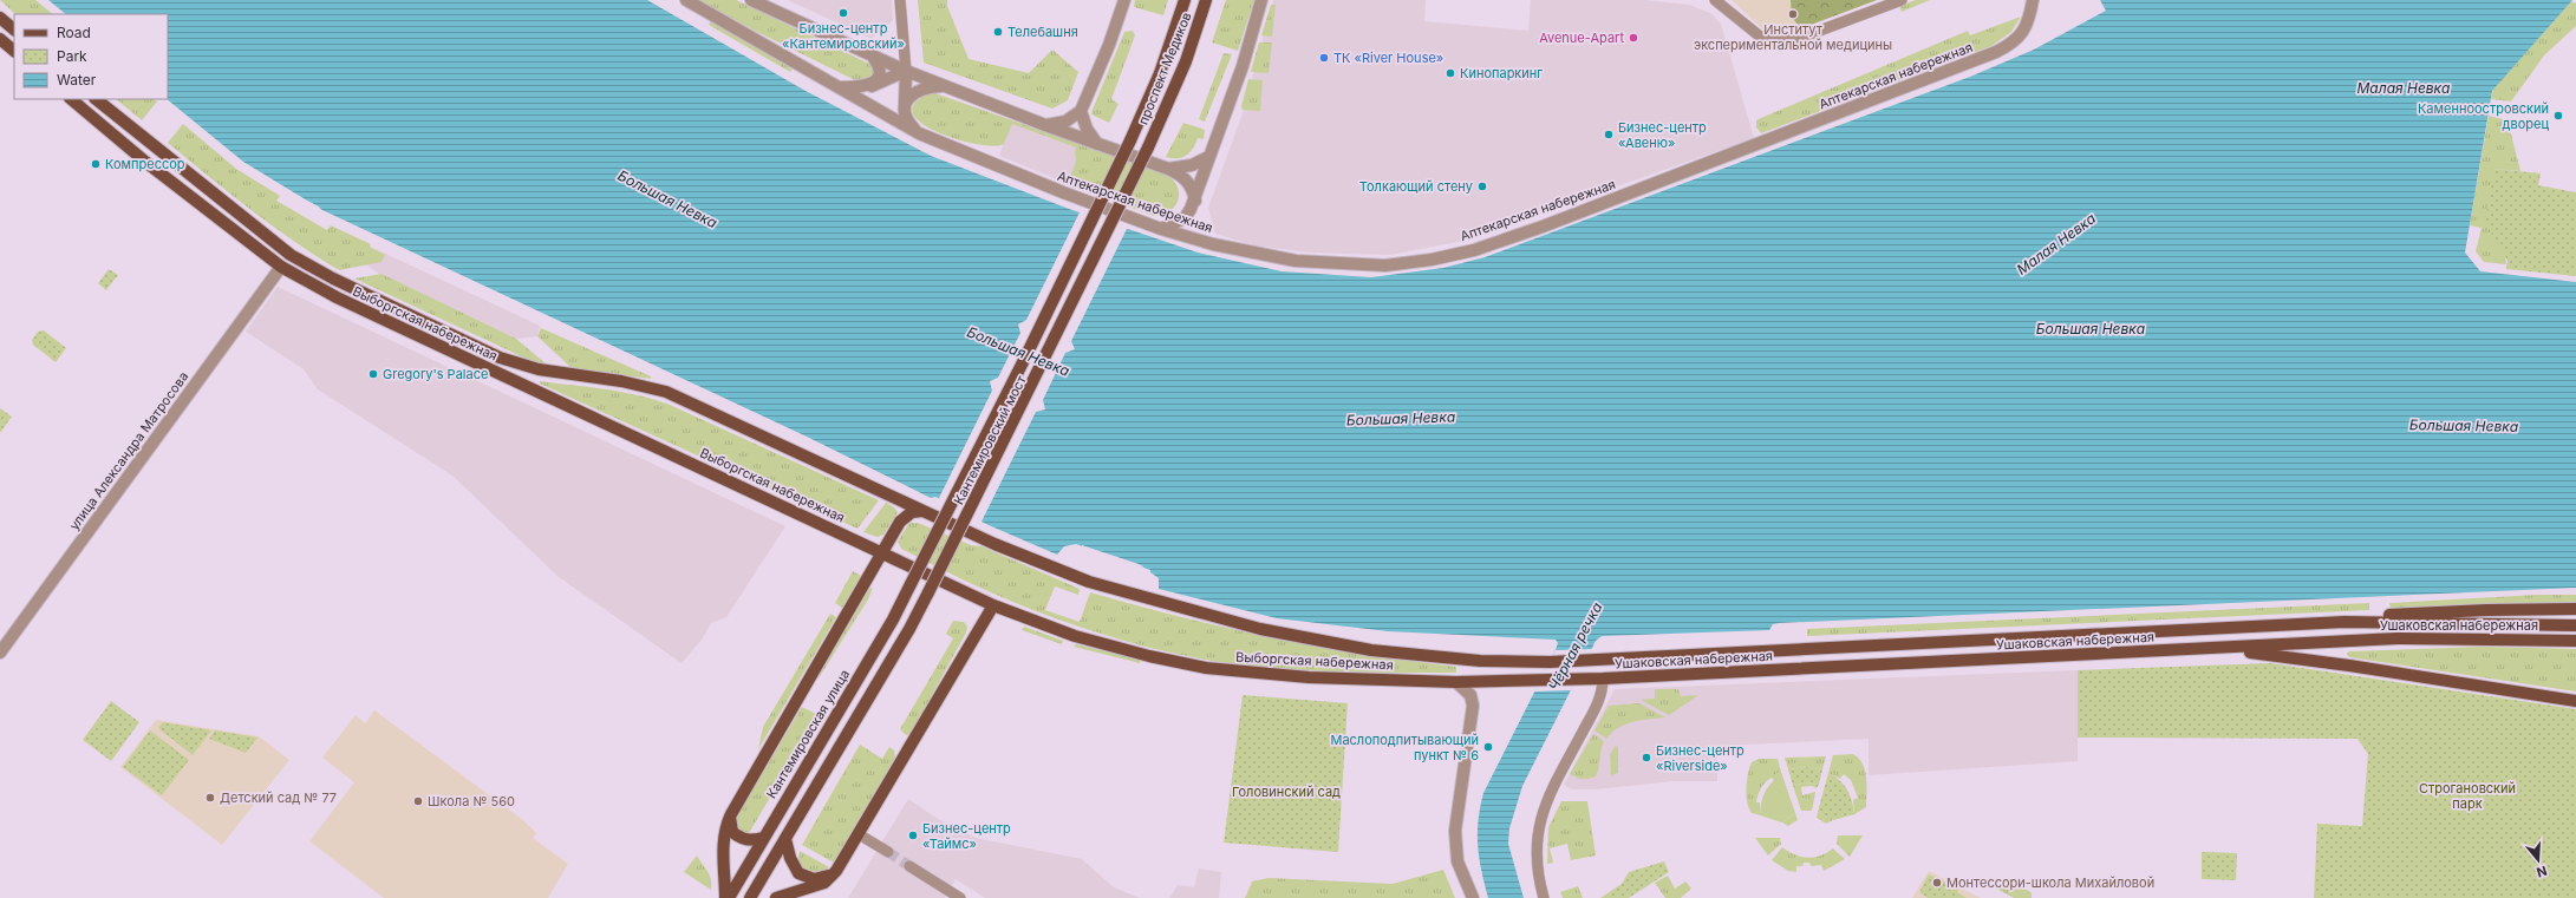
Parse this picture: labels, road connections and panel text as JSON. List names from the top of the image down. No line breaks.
{"streets":{"main road":["проспект Медиков","Выборгская набережная","Кантемировский мост","Ушаковская набережная","Кантемировская улица"],"street":["Аптекарская набережная","улица Александра Матросова"]},"crossings":[["проспект Медиков","Кантемировский мост"],["Выборгская набережная","улица Александра Матросова"],["Выборгская набережная","Ушаковская набережная"],["Кантемировский мост","Кантемировская улица"]],"water":["Малая Невка","Большая Невка","Чёрная речка"],"parks":["Строгановский парк","Головинский сад"],"places":["Бизнес-центр «Кантемировский»","Институт экспериментальной медицины","Телебашня","Avenue-Apart","ТК «River House»","Кинопаркинг","Каменноостровский дворец","Бизнес-центр «Авеню»","Компрессор","Толкающий стену","Gregory's Palace","Маслоподпитывающий пункт № 6","Бизнес-центр «Riverside»","Детский сад № 77","Школа № 560","Бизнес-центр «Таймс»","Монтессори-школа Михайловой"],"legend":["Road","Park","Water"],"north":"bottom"}
